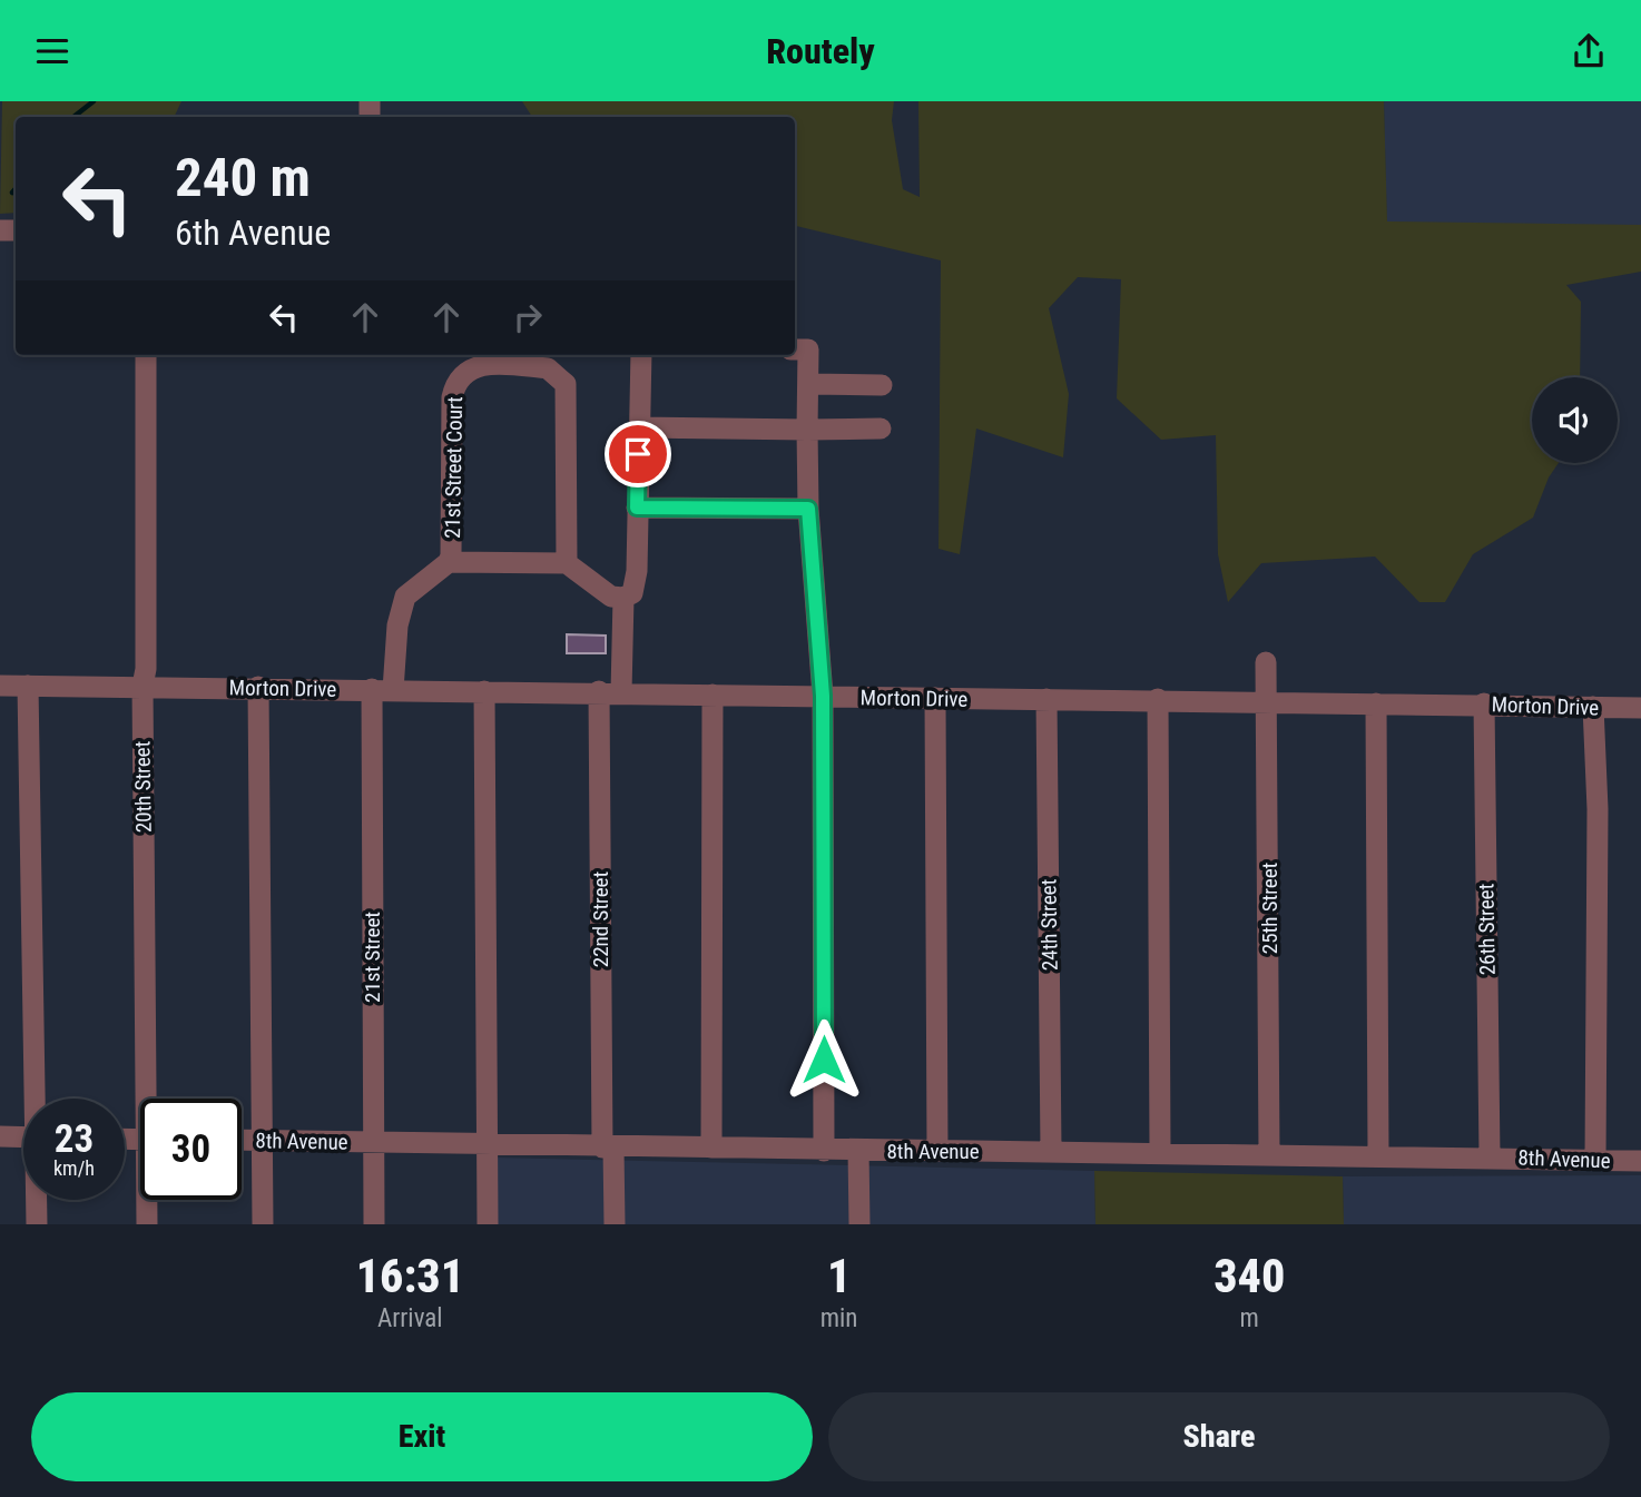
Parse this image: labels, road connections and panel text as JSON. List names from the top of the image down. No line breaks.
{"streets":{"street":["21st Street Court","Morton Drive","20th Street","25th Street","22nd Street","24th Street","26th Street","21st Street","8th Avenue"]},"crossings":[["21st Street Court","Morton Drive"],["21st Street Court","21st Street"],["Morton Drive","20th Street"],["Morton Drive","25th Street"],["Morton Drive","22nd Street"],["Morton Drive","24th Street"],["Morton Drive","26th Street"],["Morton Drive","21st Street"],["25th Street","8th Avenue"],["22nd Street","8th Avenue"],["24th Street","8th Avenue"],["26th Street","8th Avenue"],["21st Street","8th Avenue"]],"page":{"header":"Routely","turn":["240 m","6th Avenue"],"speed":"23 km/h","limit":"30","eta":["16:31","Arrival","1","min","340","m"],"buttons":["Exit","Share"]}}
